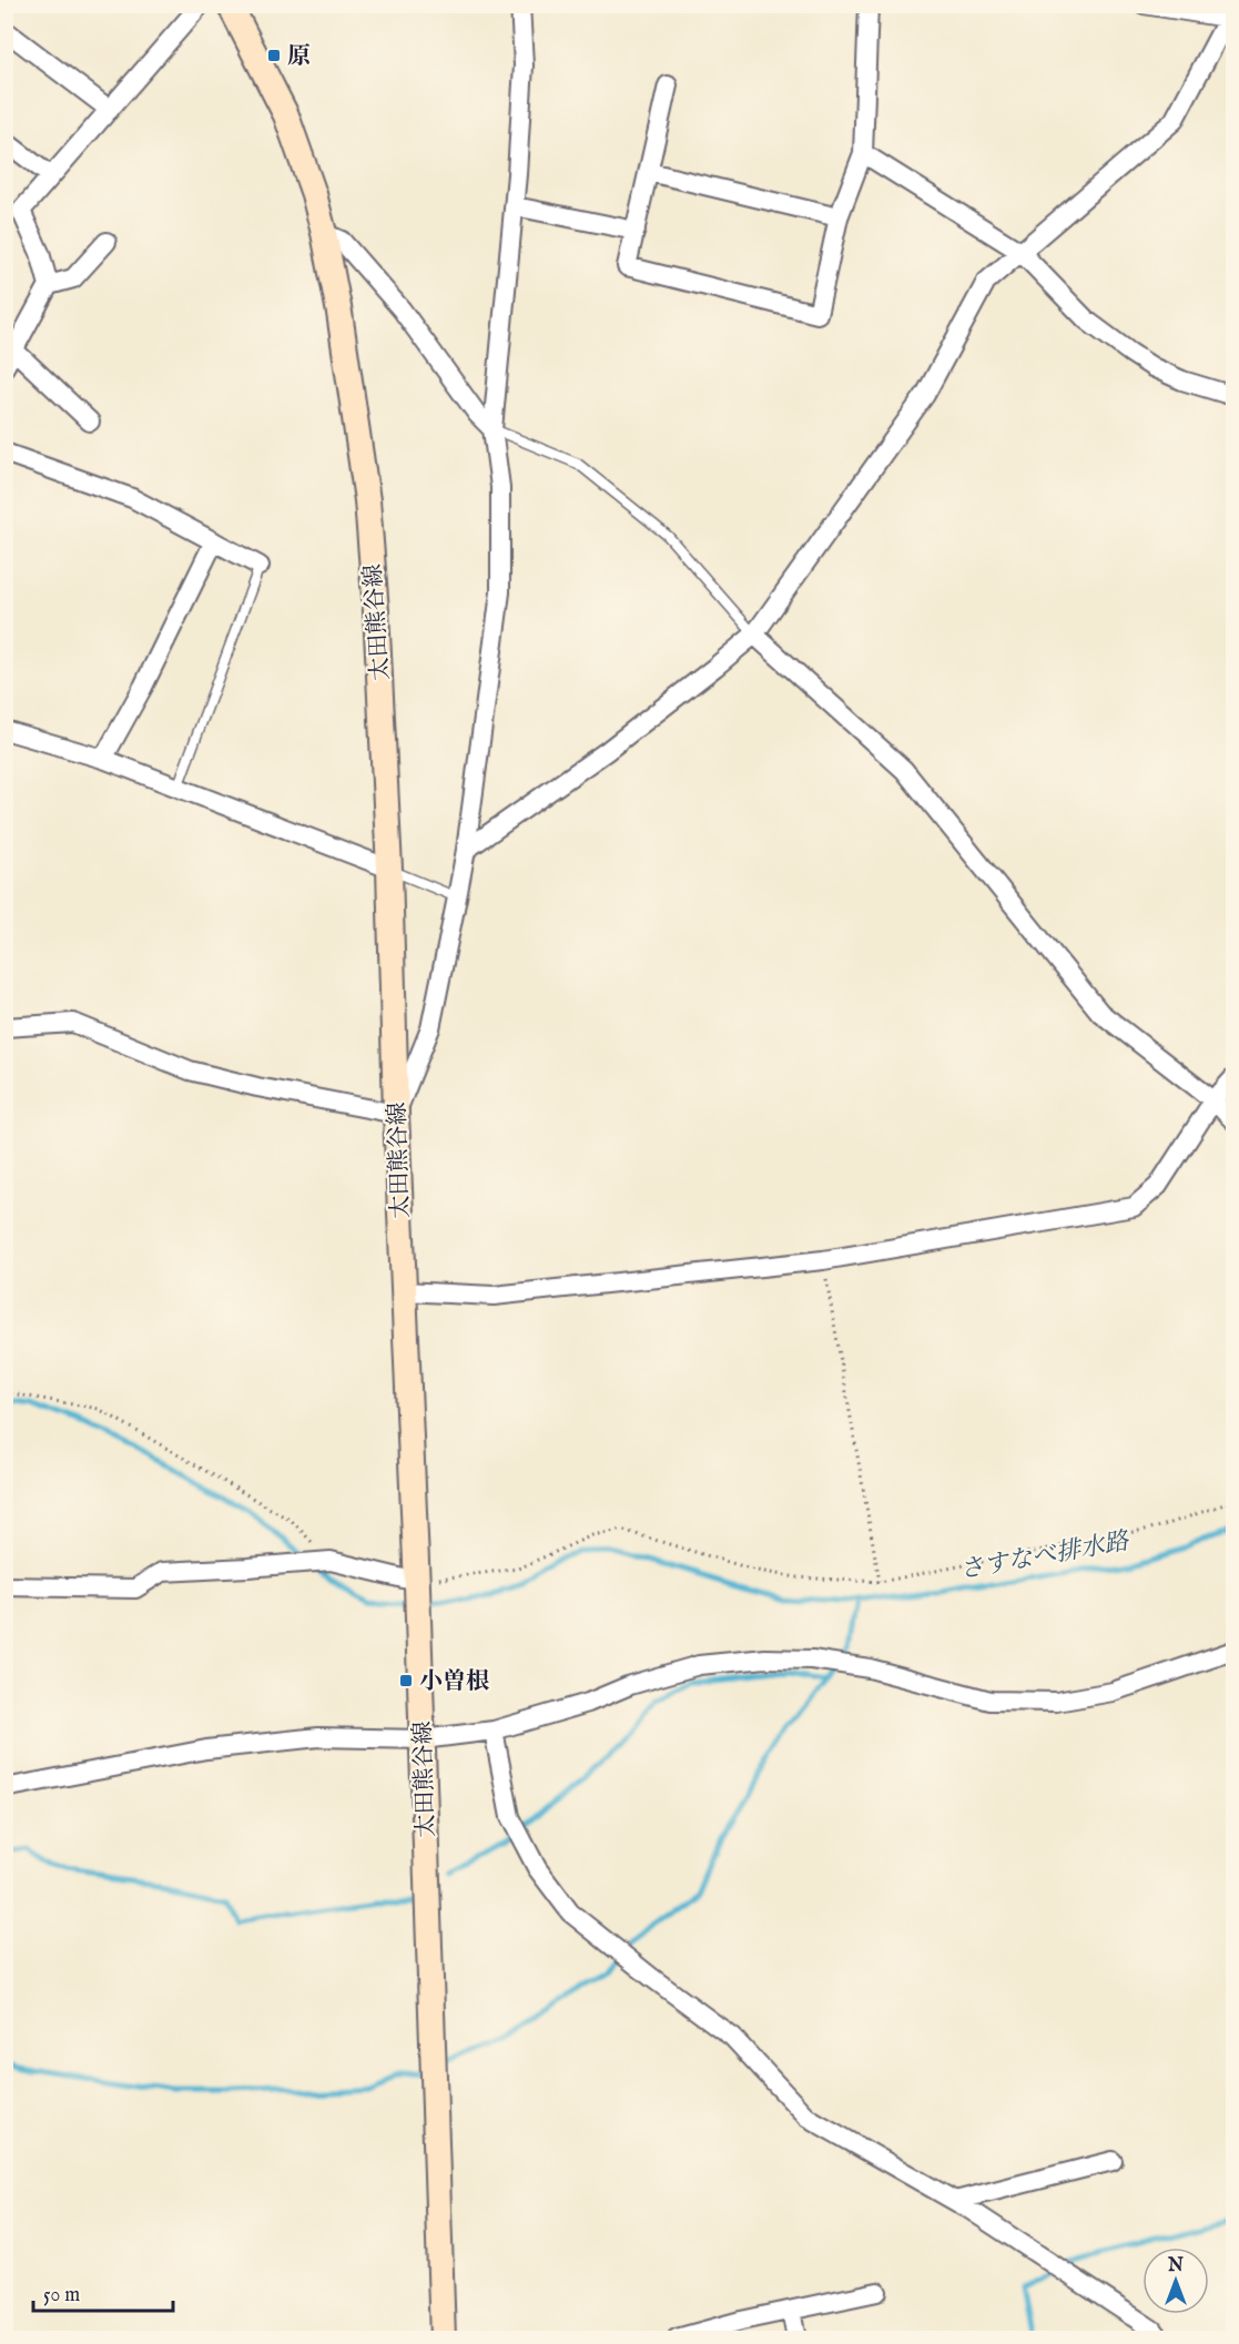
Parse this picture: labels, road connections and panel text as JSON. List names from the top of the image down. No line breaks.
{"streets":{"main road":["太田熊谷線"]},"water":["さすなべ排水路"],"places":{"transit":["原","小曽根"]},"scale_bar":"50 m","north":"top"}
